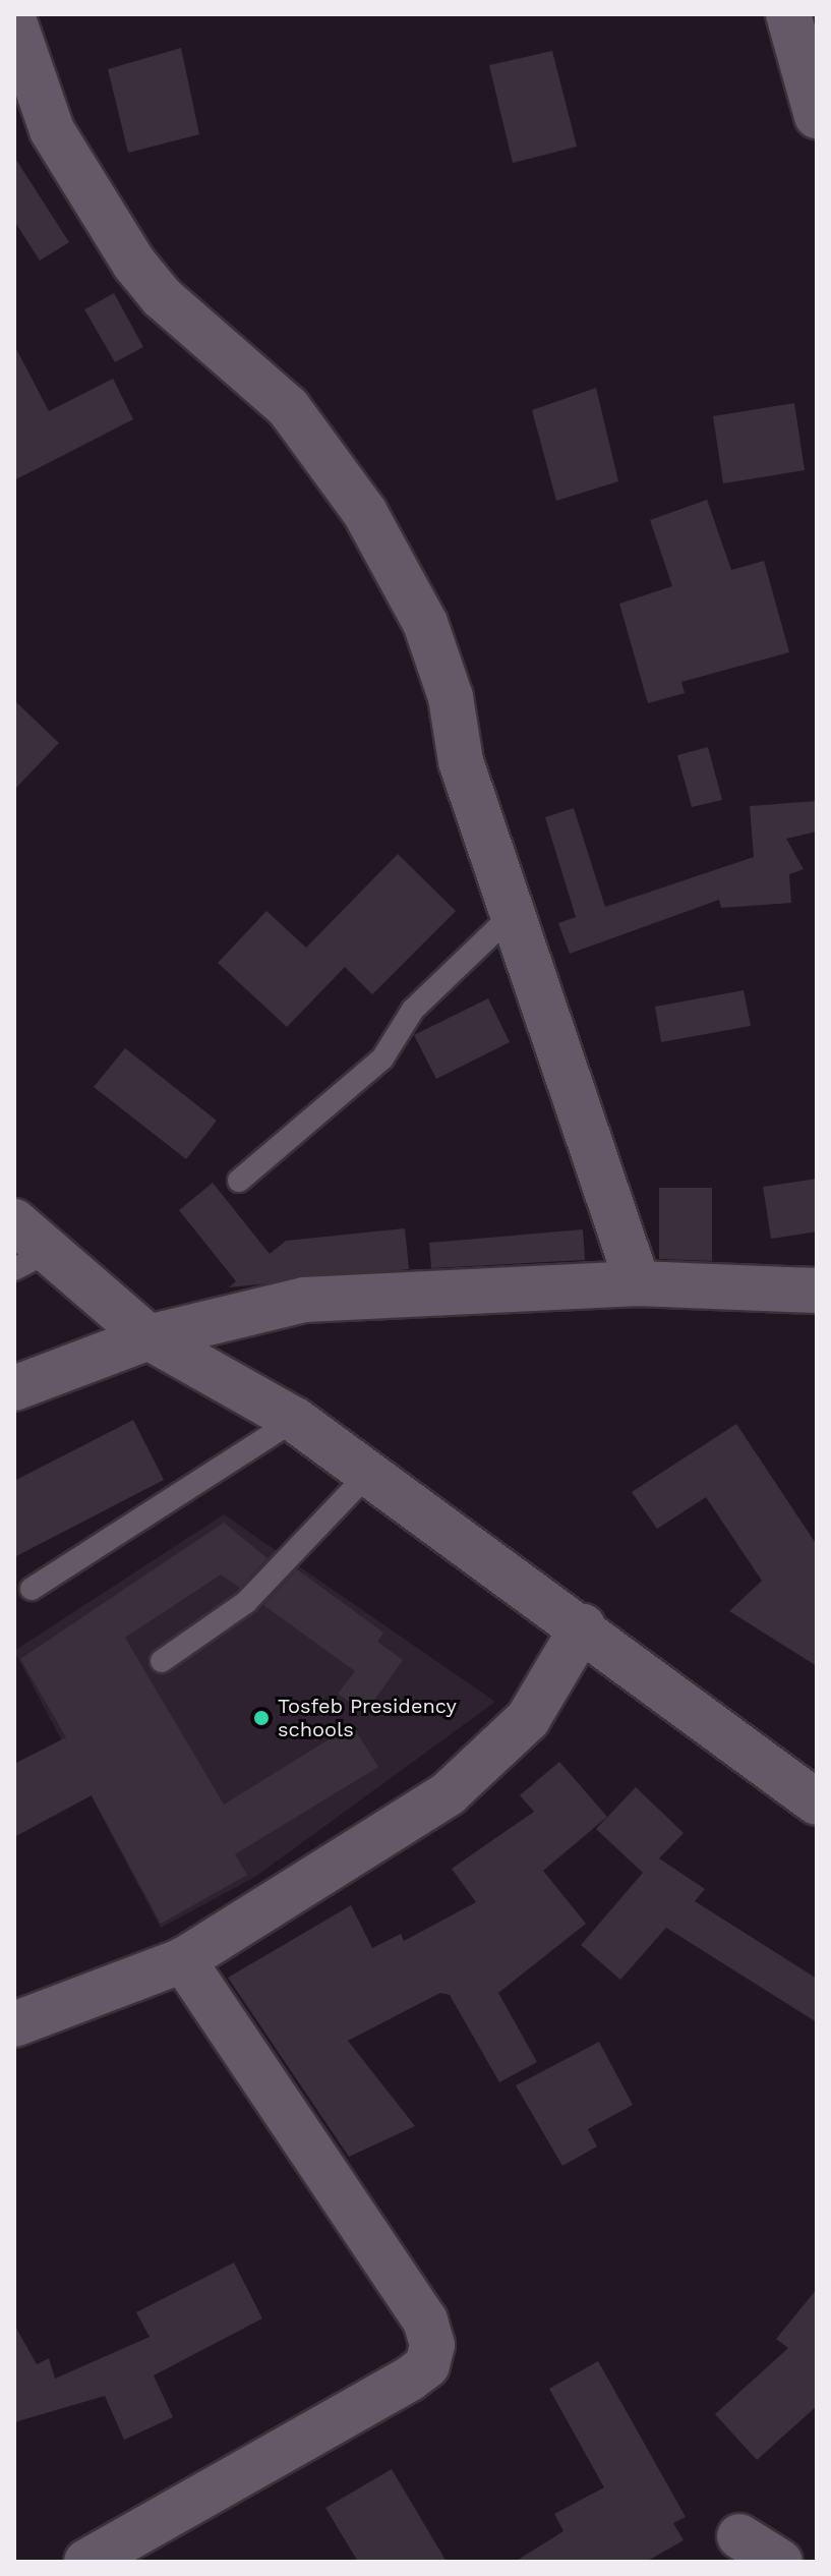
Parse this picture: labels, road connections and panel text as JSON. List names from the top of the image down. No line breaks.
{"places":["Tosfeb Presidency schools"]}
